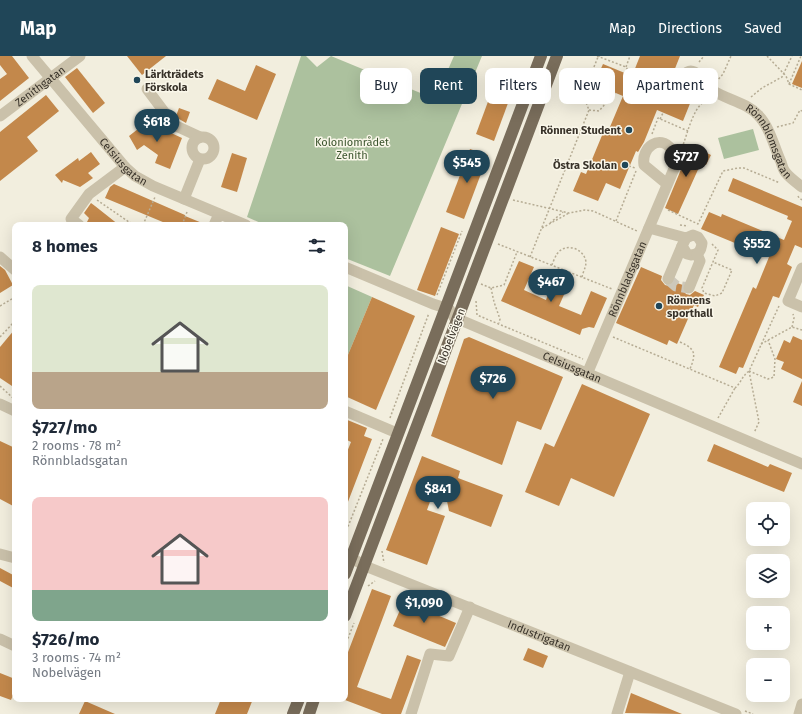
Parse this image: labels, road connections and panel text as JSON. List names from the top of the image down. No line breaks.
{"streets":{"main road":["Nobelvägen"],"street":["Zenithgatan","Rönnblomsgatan","Celsiusgatan","Rönnbladsgatan","Industrigatan"]},"crossings":[["Zenithgatan","Celsiusgatan"],["Celsiusgatan","Rönnbladsgatan"],["Celsiusgatan","Nobelvägen"],["Nobelvägen","Industrigatan"]],"parks":["Koloniområdet Zenith"],"places":["Lärkträdets Förskola","Rönnen Student","Östra Skolan","Rönnens sporthall"],"page":{"header":"Map","nav":["Map","Directions","Saved"],"chip":["Buy","Rent","Filters","New","Apartment"],"price":["$618","$727","$545","$552","$467","$726","$841","$1,090"],"heading":"8 homes","list":[{"name":"$727/mo","note":"2 rooms · 78 m² · Rönnbladsgatan"},{"name":"$726/mo","note":"3 rooms · 74 m² · Nobelvägen"}],"map_buttons":["+","−"]}}
